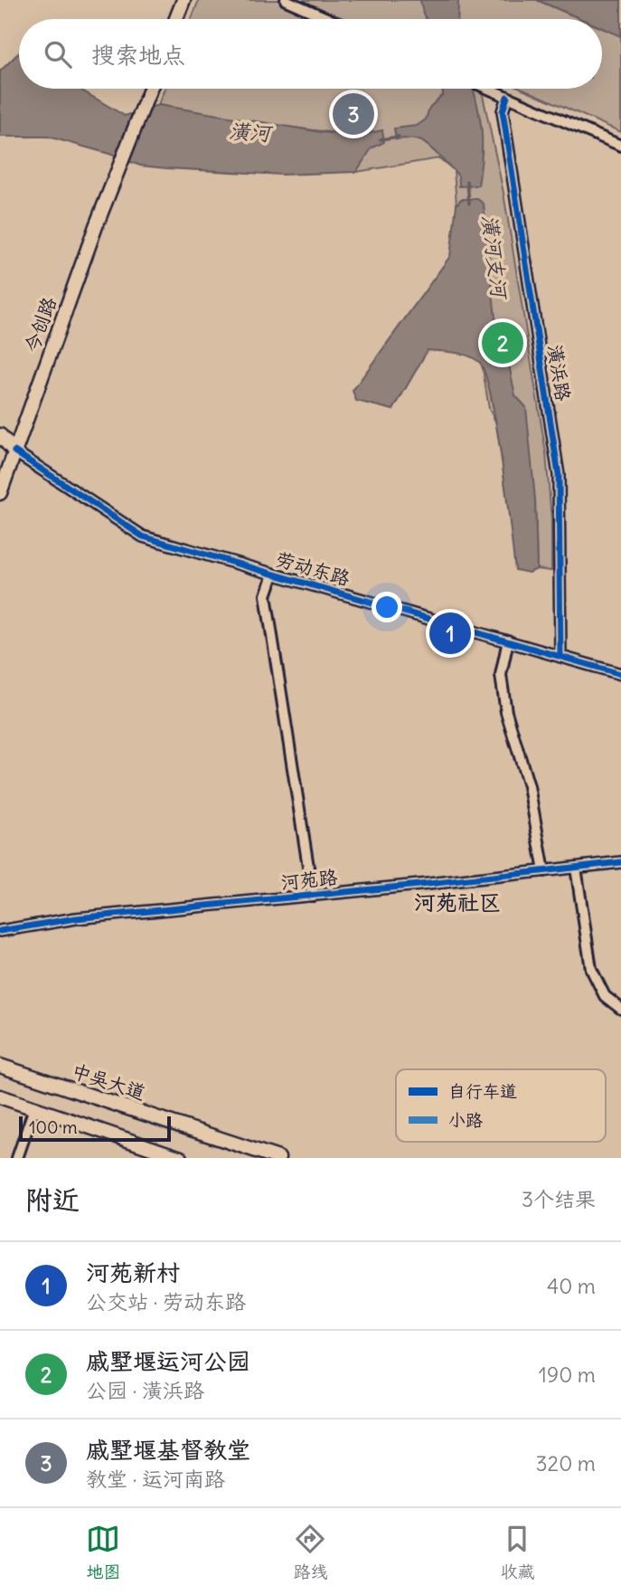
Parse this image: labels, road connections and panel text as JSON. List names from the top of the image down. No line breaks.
{"streets":{"main road":["今创路","劳动东路","中吴大道"],"street":["潢浜路","河苑路"]},"crossings":[["今创路","劳动东路"],["潢浜路","劳动东路"]],"districts":["河苑社区"],"water":["潢河","潢河支河"],"legend":["自行车道","小路"],"scale_bar":"100 m","page":{"search":"搜索地点","pins":["3","2","1"],"scale":"100 m","heading":["附近","3个结果"],"list":[{"mark":"1","name":"河苑新村","note":"公交站 · 劳动东路","value":"40 m"},{"mark":"2","name":"戚墅堰运河公园","note":"公园 · 潢浜路","value":"190 m"},{"mark":"3","name":"戚墅堰基督教堂","note":"教堂 · 运河南路","value":"320 m"}],"nav":["地图","路线","收藏"]}}
